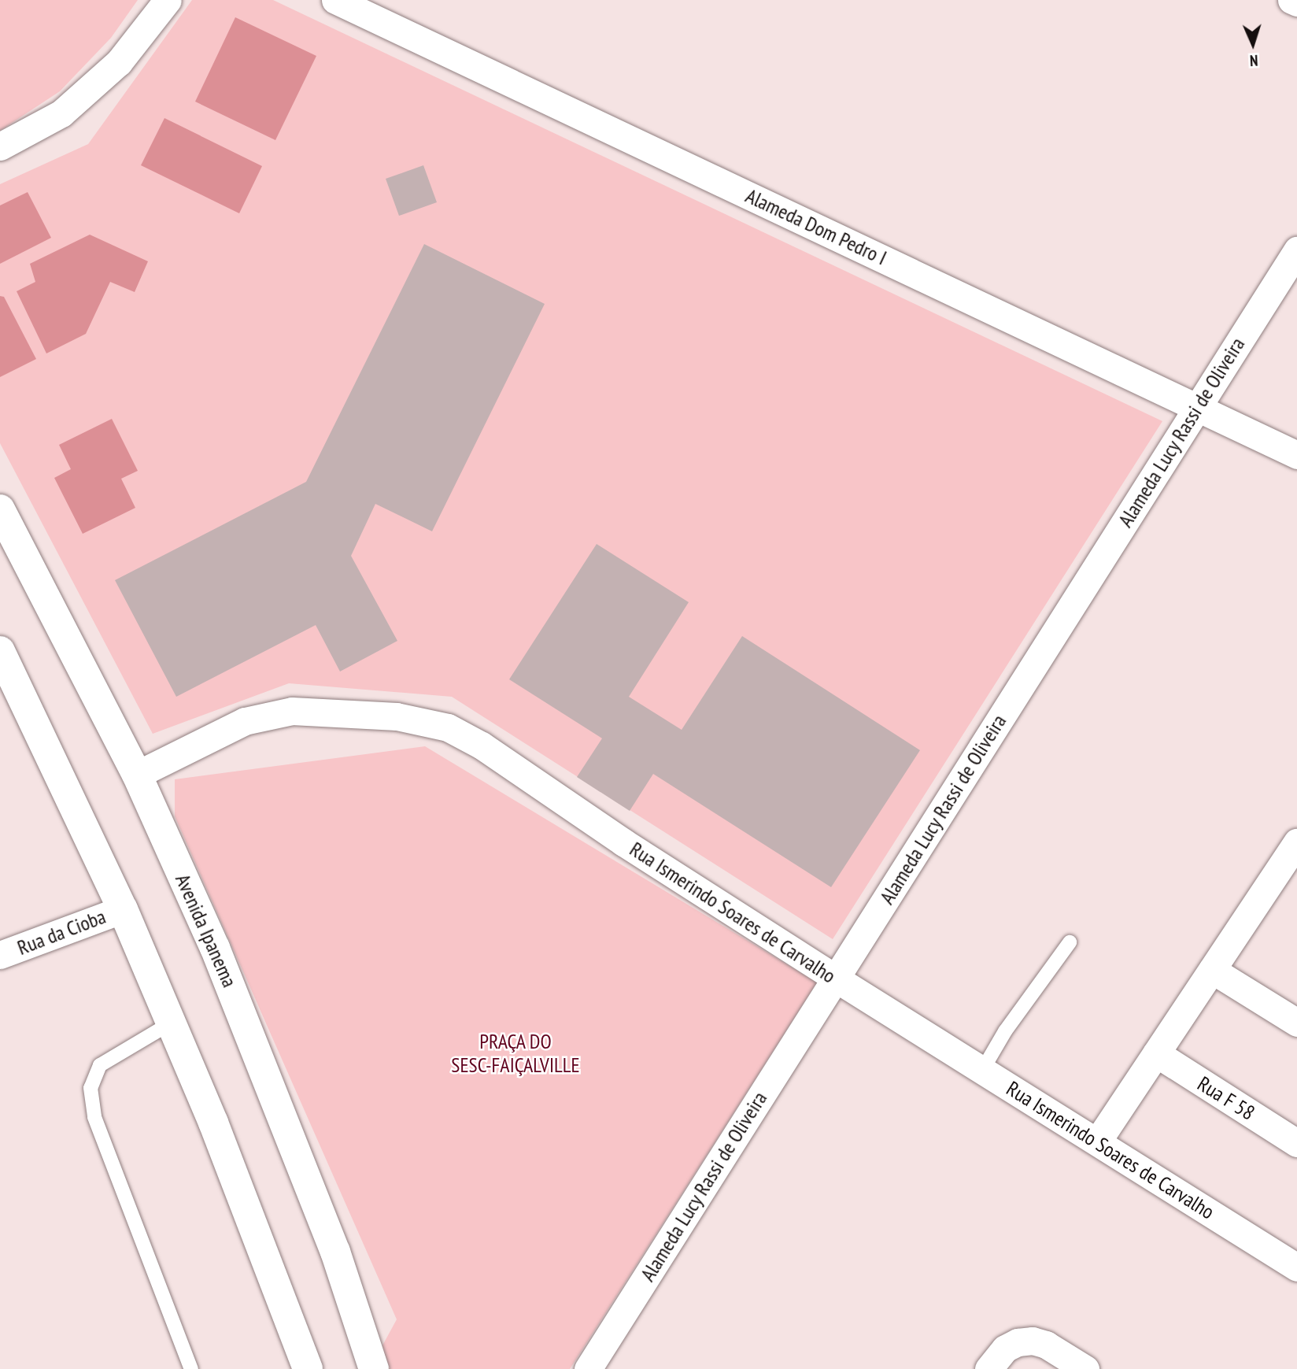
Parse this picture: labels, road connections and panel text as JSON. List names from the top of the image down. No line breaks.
{"streets":{"main road":["Avenida Ipanema"],"street":["Alameda Dom Pedro I","Alameda Lucy Rassi de Oliveira","Rua Ismerindo Soares de Carvalho","Rua da Cioba","Rua F 58"]},"crossings":[["Alameda Dom Pedro I","Alameda Lucy Rassi de Oliveira"],["Alameda Lucy Rassi de Oliveira","Rua Ismerindo Soares de Carvalho"],["Rua Ismerindo Soares de Carvalho","Avenida Ipanema"]],"parks":["PRAÇA DO SESC-FAIÇALVILLE"],"north":"bottom"}
